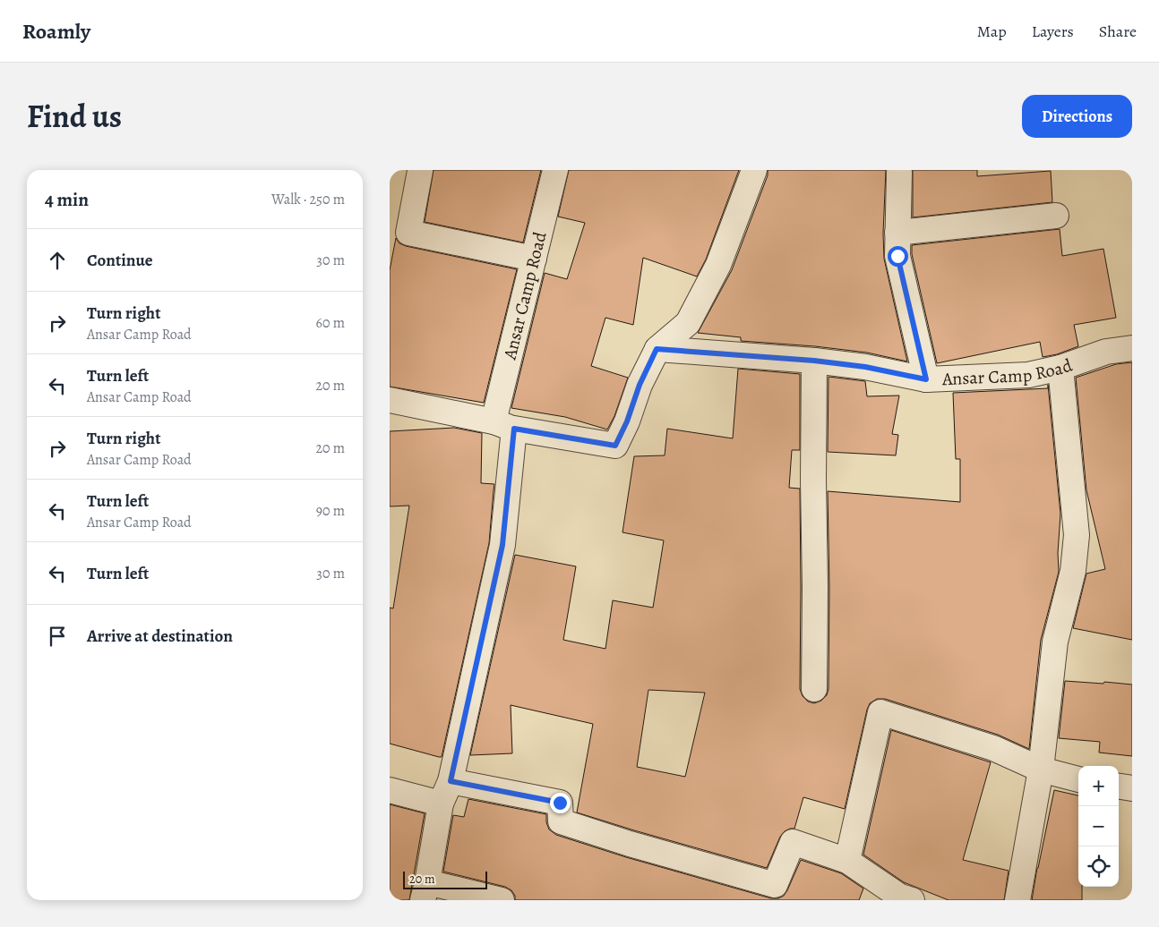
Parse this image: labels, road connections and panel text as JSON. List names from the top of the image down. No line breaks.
{"streets":{"street":["Ansar Camp Road"]},"scale_bar":"20 m","page":{"header":"Roamly","nav":["Map","Layers","Share"],"title":"Find us","buttons":"Directions","heading":["4 min","Walk · 250 m"],"list":[["Continue","30 m"],["Turn right","Ansar Camp Road","60 m"],["Turn left","Ansar Camp Road","20 m"],["Turn right","Ansar Camp Road","20 m"],["Turn left","Ansar Camp Road","90 m"],["Turn left","30 m"],"Arrive at destination"],"map_buttons":["+","−"],"scale":"20 m"}}
